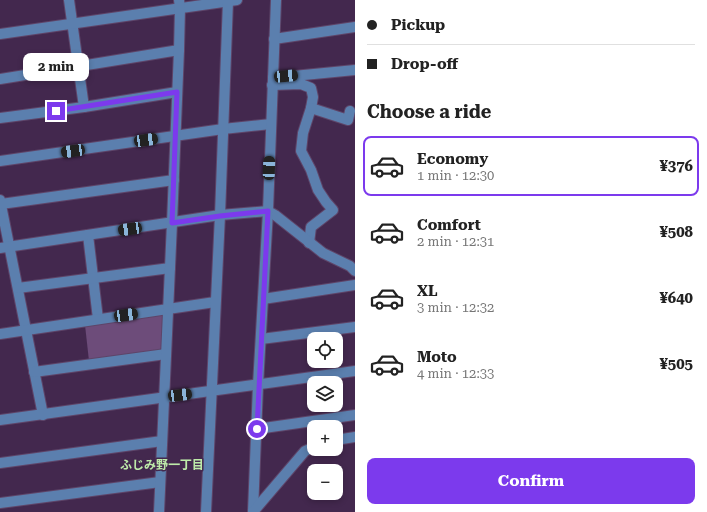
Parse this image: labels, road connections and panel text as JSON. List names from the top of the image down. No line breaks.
{"districts":["ふじみ野一丁目"],"page":{"banner":["Pickup","Drop-off"],"bubble":"2 min","heading":"Choose a ride","list":[{"name":"Economy","note":"1 min · 12:30","value":"¥376"},{"name":"Comfort","note":"2 min · 12:31","value":"¥508"},{"name":"XL","note":"3 min · 12:32","value":"¥640"},{"name":"Moto","note":"4 min · 12:33","value":"¥505"}],"map_buttons":["+","−"],"buttons":"Confirm"}}
